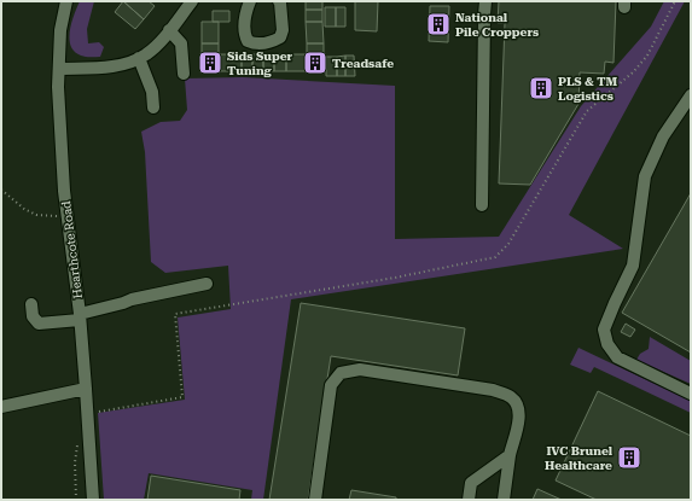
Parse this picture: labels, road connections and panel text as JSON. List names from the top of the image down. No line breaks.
{"streets":{"street":["Hearthcote Road"]},"places":{"building":["National Pile Croppers","Sids Super Tuning","Treadsafe","PLS & TM Logistics","IVC Brunel Healthcare"]}}
